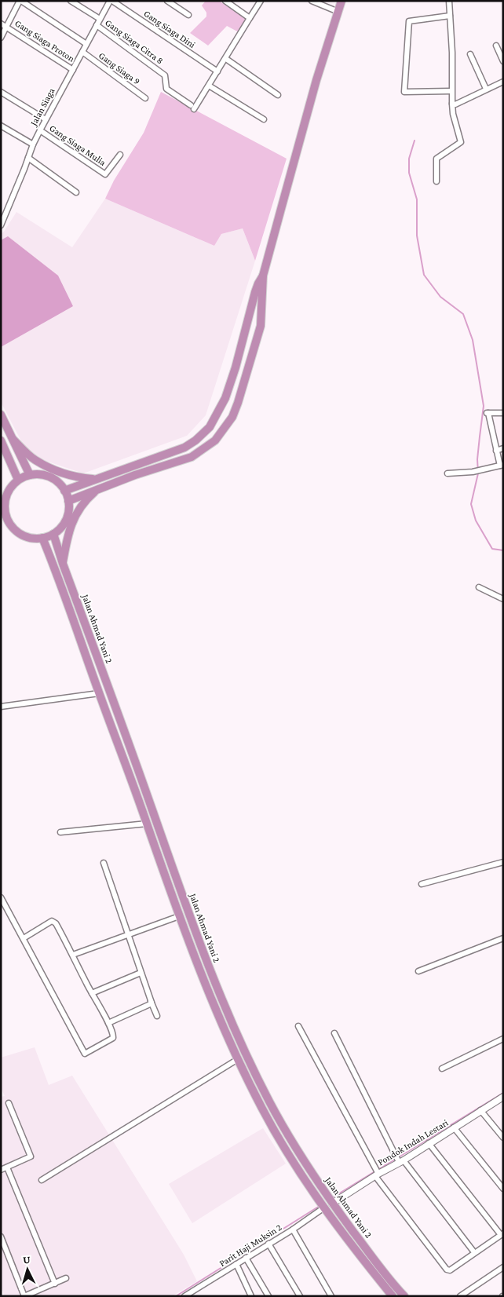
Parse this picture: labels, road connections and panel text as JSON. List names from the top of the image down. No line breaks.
{"streets":{"highway":["Jalan Ahmad Yani 2"],"street":["Gang Siaga Dini","Gang Siaga Proton","Gang Siaga Citra 8","Gang Siaga 9","Jalan Siaga","Gang Siaga Mulia","Pondok Indah Lestari","Parit Haji Muksin 2"]},"crossings":[["Gang Siaga Dini","Jalan Siaga"],["Gang Siaga Proton","Jalan Siaga"],["Gang Siaga Citra 8","Jalan Siaga"],["Gang Siaga 9","Jalan Siaga"],["Jalan Siaga","Gang Siaga Mulia"],["Jalan Ahmad Yani 2","Pondok Indah Lestari"],["Jalan Ahmad Yani 2","Parit Haji Muksin 2"]],"north":"top"}
